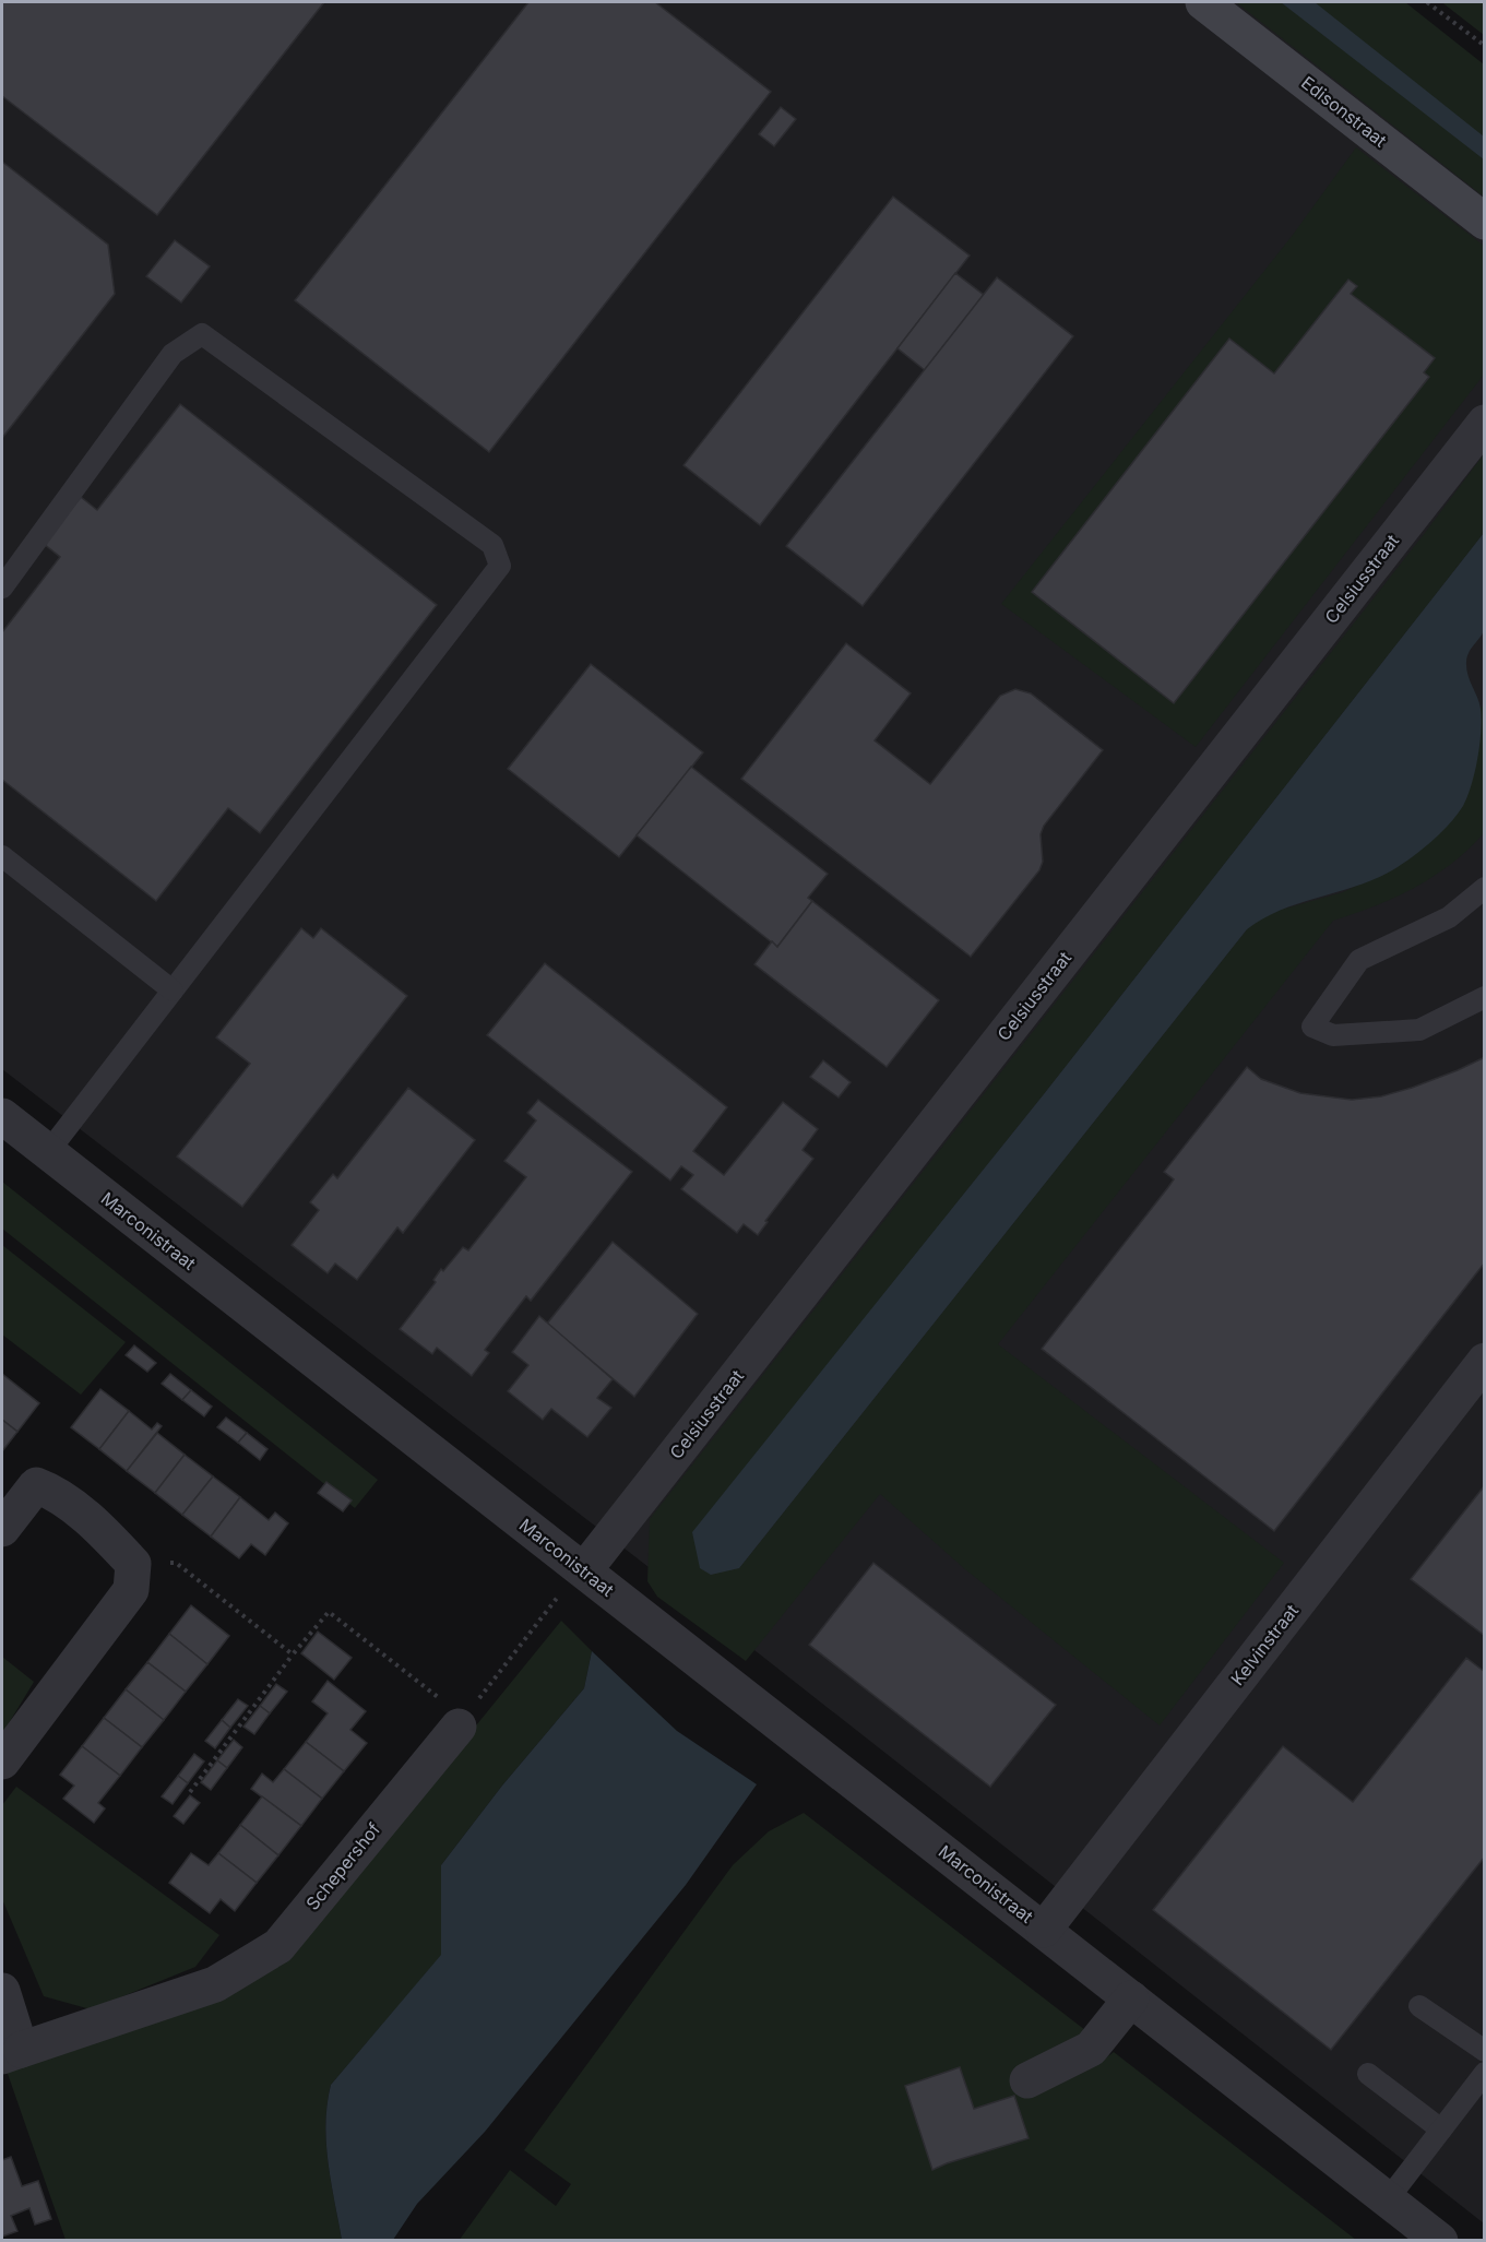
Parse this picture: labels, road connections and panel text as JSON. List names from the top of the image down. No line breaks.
{"streets":{"street":["Edisonstraat","Celsiusstraat","Marconistraat","Kelvinstraat","Schepershof"]},"crossings":[["Celsiusstraat","Marconistraat"],["Marconistraat","Kelvinstraat"]]}
